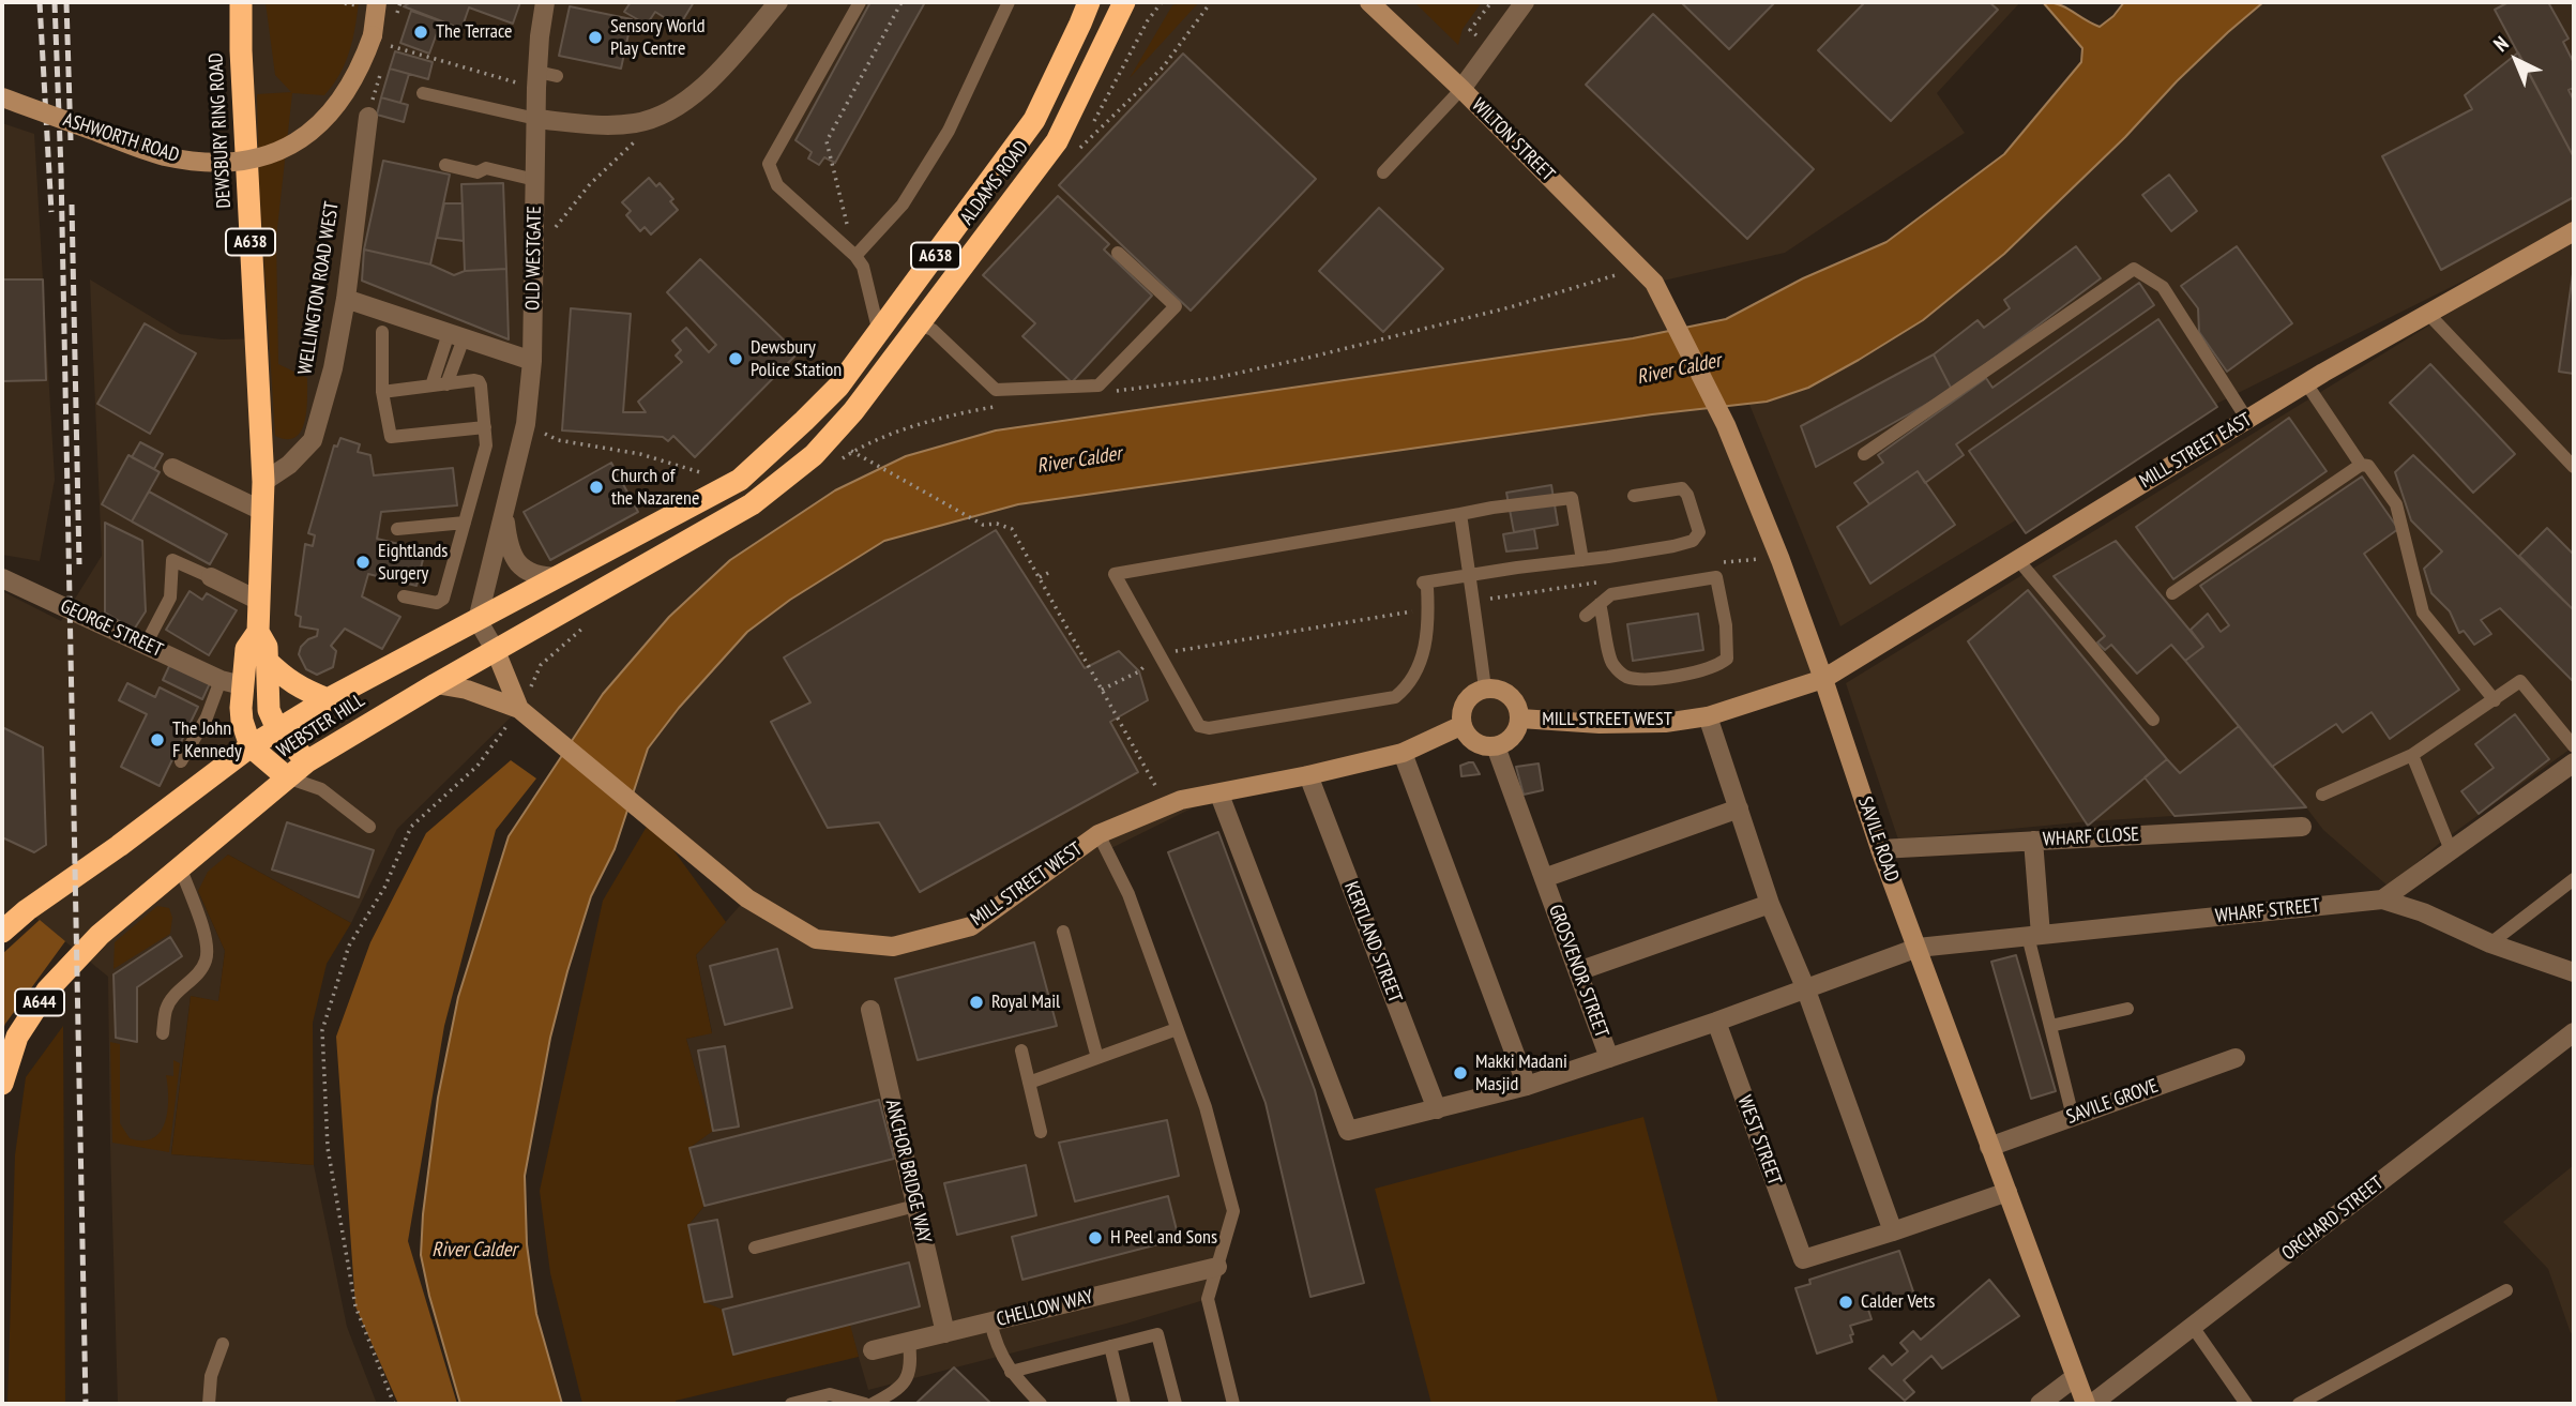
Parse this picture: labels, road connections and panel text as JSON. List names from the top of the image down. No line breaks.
{"streets":{"highway":["DEWSBURY RING ROAD","ALDAMS ROAD","A638","WEBSTER HILL","A644"],"street":["ASHWORTH ROAD","WILTON STREET","OLD WESTGATE","WELLINGTON ROAD WEST","MILL STREET EAST","GEORGE STREET","MILL STREET WEST","WHARF CLOSE","SAVILE ROAD","WHARF STREET","KERTLAND STREET","GROSVENOR STREET","SAVILE GROVE","WEST STREET","ANCHOR BRIDGE WAY","ORCHARD STREET","CHELLOW WAY"]},"crossings":[["DEWSBURY RING ROAD","A638"],["DEWSBURY RING ROAD","WELLINGTON ROAD WEST"],["WILTON STREET","SAVILE ROAD"],["ALDAMS ROAD","WEBSTER HILL"],["A638","WELLINGTON ROAD WEST"],["A638","GEORGE STREET"],["A638","WEBSTER HILL"],["OLD WESTGATE","WEBSTER HILL"],["MILL STREET EAST","MILL STREET WEST"],["MILL STREET EAST","SAVILE ROAD"],["MILL STREET WEST","WEBSTER HILL"],["MILL STREET WEST","SAVILE ROAD"],["MILL STREET WEST","KERTLAND STREET"],["MILL STREET WEST","GROSVENOR STREET"],["WHARF CLOSE","SAVILE ROAD"],["SAVILE ROAD","WHARF STREET"],["SAVILE ROAD","GROSVENOR STREET"],["SAVILE ROAD","SAVILE GROVE"],["WHARF STREET","GROSVENOR STREET"],["GROSVENOR STREET","WEST STREET"],["ANCHOR BRIDGE WAY","CHELLOW WAY"]],"water":["River Calder"],"places":["The Terrace","Sensory World Play Centre","Dewsbury Police Station","Church of the Nazarene","Eightlands Surgery","The John F Kennedy","Royal Mail","Makki Madani Masjid","H Peel and Sons","Calder Vets"],"north":"top left"}
